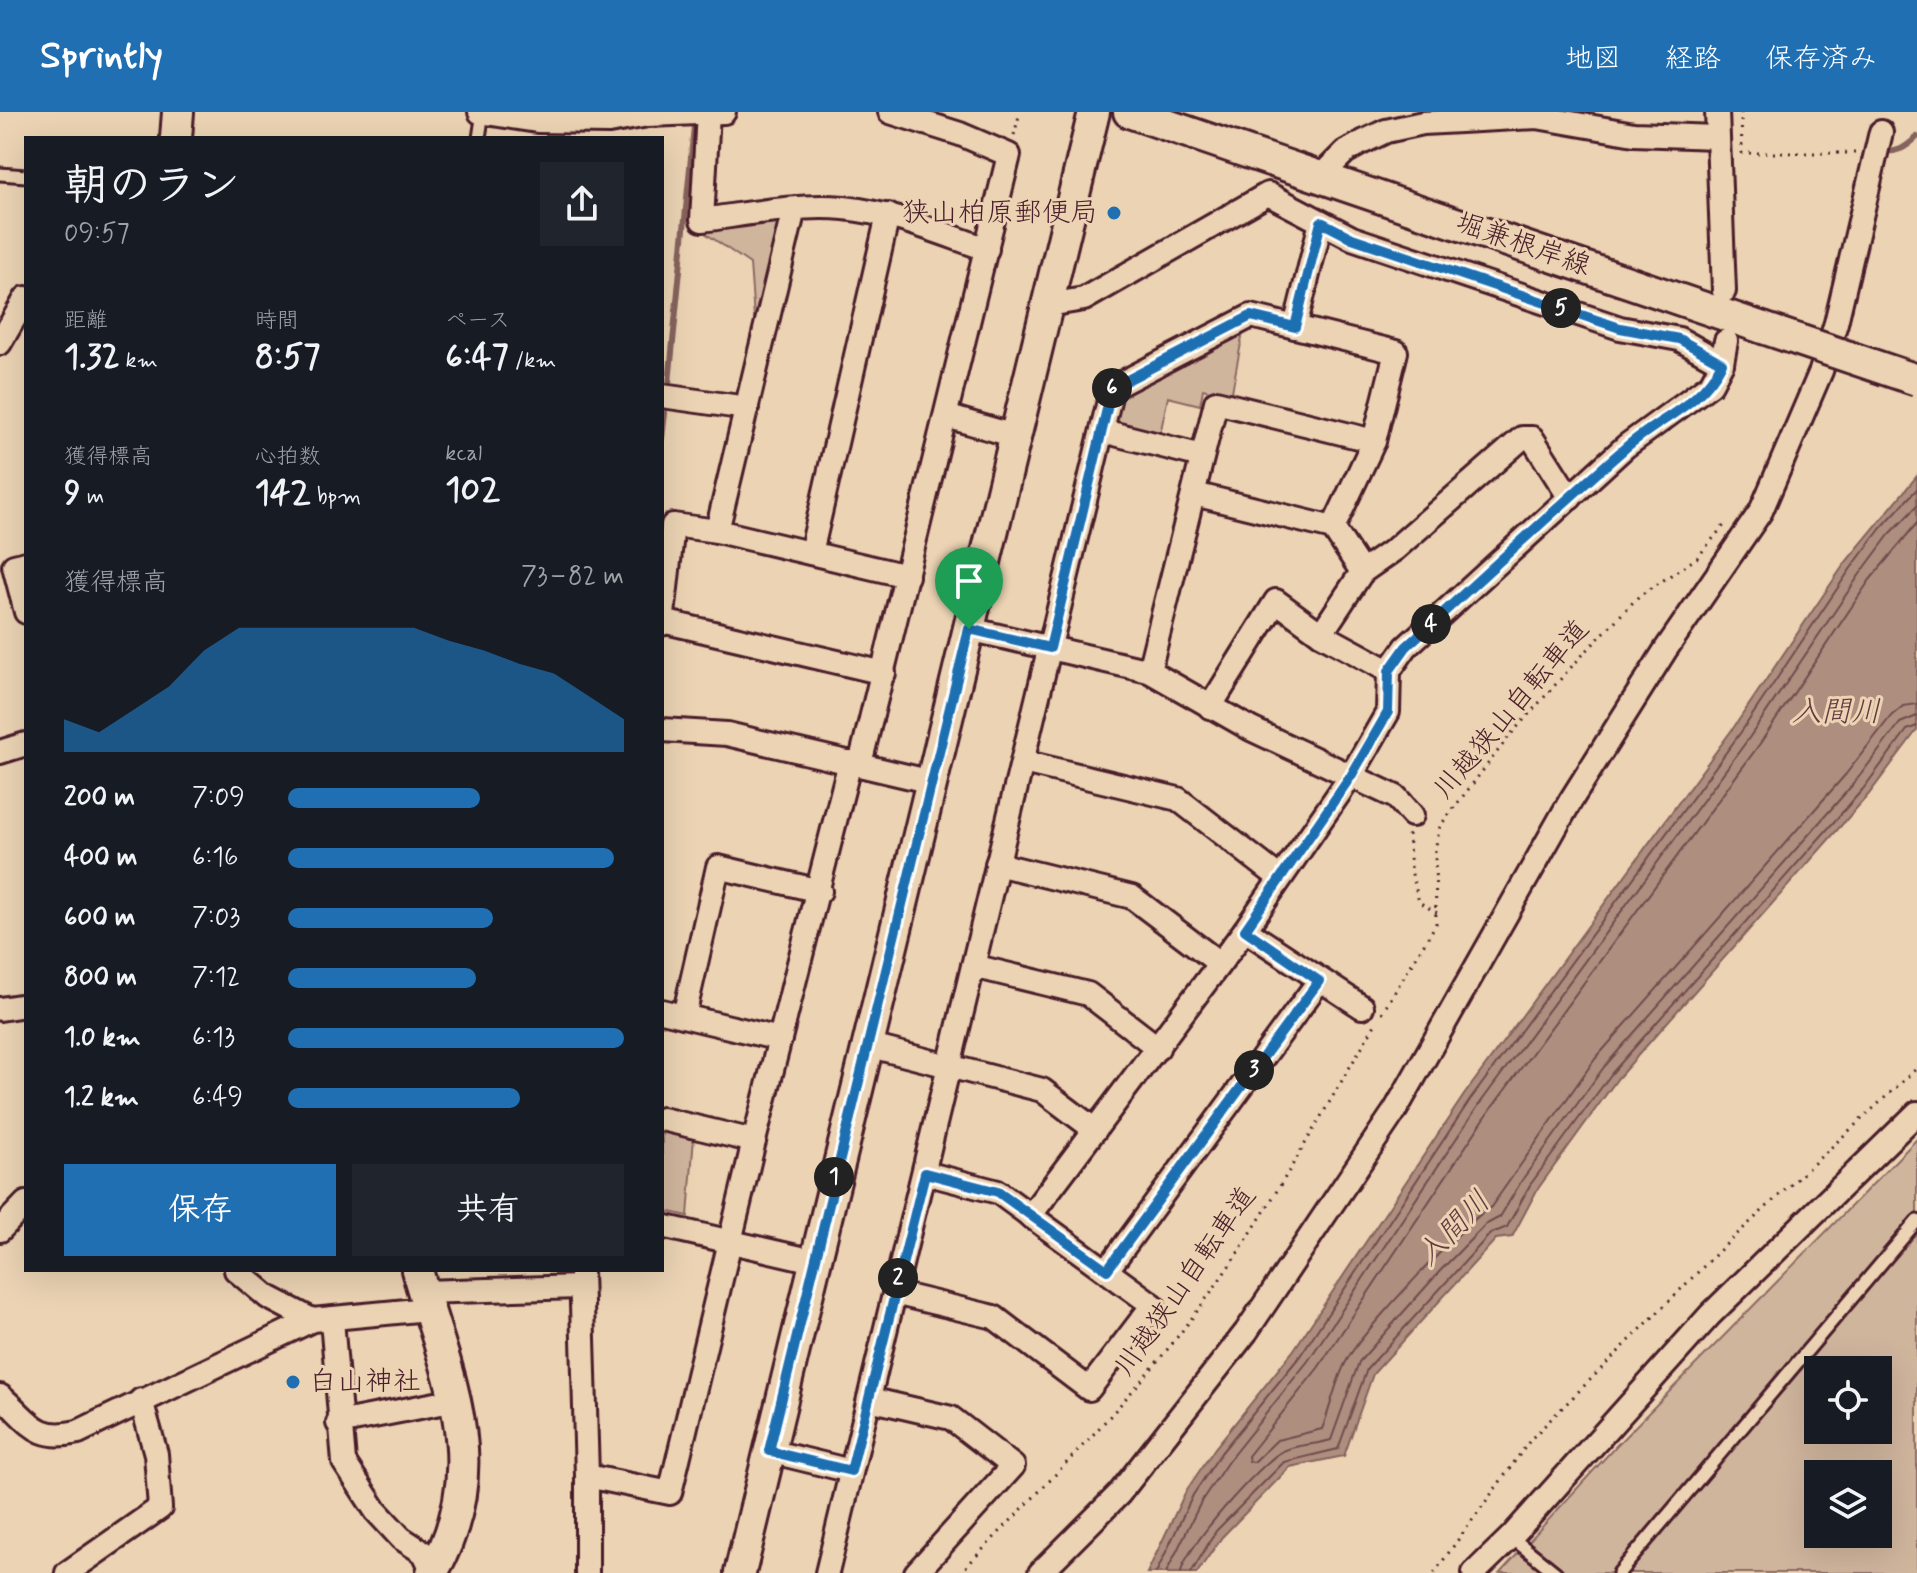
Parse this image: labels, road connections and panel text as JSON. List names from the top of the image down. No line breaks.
{"streets":{"street":["堀兼根岸線"],"path":["川越狭山自転車道"]},"water":["入間川"],"places":["狭山柏原郵便局","白山神社"],"page":{"header":"Sprintly","nav":["地図","経路","保存済み"],"heading":["朝のラン","09:57"],"stats":[["距離","1.32 km"],["時間","8:57"],["ペース","6:47 /km"],["獲得標高","9 m"],["心拍数","142 bpm"],["kcal","102"]],"pins":["5","6","4","3","1","2"],"chart":["獲得標高","73–82 m"],"list":[{"name":"200 m","note":"7:09"},{"name":"400 m","note":"6:16"},{"name":"600 m","note":"7:03"},{"name":"800 m","note":"7:12"},{"name":"1.0 km","note":"6:13"},{"name":"1.2 km","note":"6:49"}],"buttons":["保存","共有"]}}
